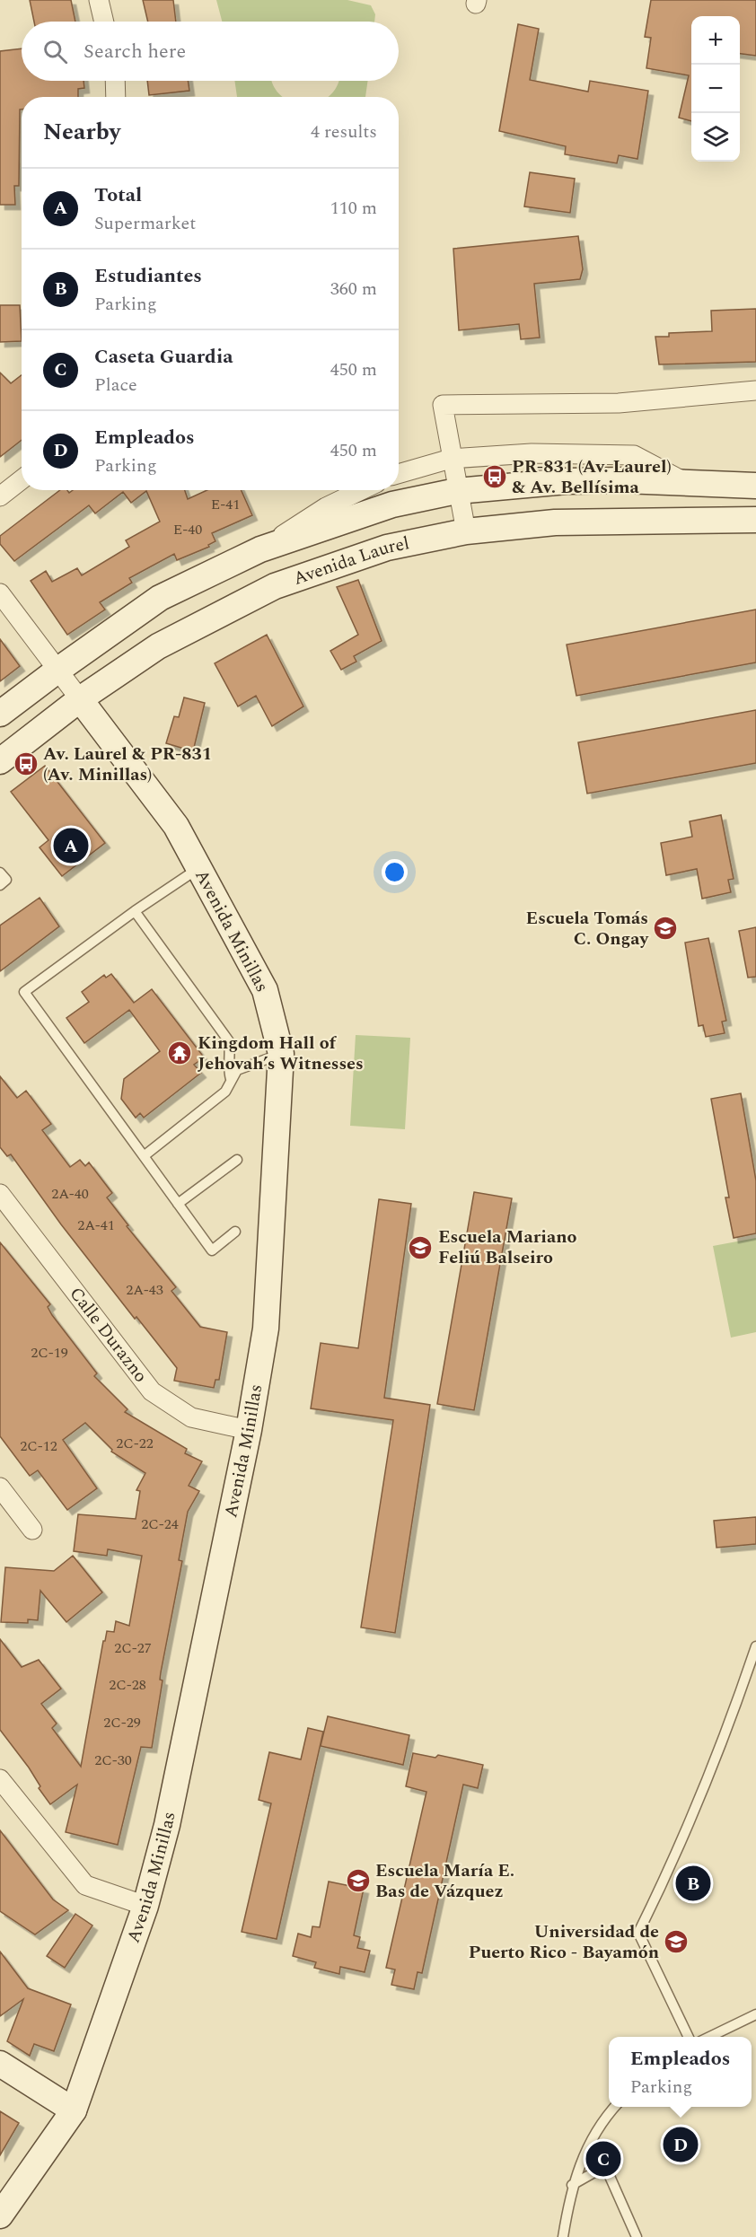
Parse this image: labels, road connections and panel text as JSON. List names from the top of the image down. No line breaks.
{"streets":{"main road":["Avenida Laurel","Avenida Minillas"],"street":["Calle Durazno"]},"crossings":[["Avenida Laurel","Avenida Minillas"],["Avenida Minillas","Calle Durazno"]],"places":{"bus stop":["PR-831 (Av. Laurel) & Av. Bellísima","Av. Laurel & PR-831 (Av. Minillas)"],"school or university":["Escuela Tomás C. Ongay","Escuela Mariano Feliú Balseiro","Escuela María E. Bas de Vázquez","Universidad de Puerto Rico - Bayamón"],"temple":["Kingdom Hall of Jehovah’s Witnesses"]},"house_numbers":["E-41","E-40","2A-40","2A-41","2A-43","2C-19","2C-22","2C-12","2C-24","2C-27","2C-28","2C-29","2C-30"],"page":{"map_buttons":["+","−"],"search":"Search here","heading":["Nearby","4 results"],"list":[{"mark":"A","name":"Total","note":"Supermarket","value":"110 m"},{"mark":"B","name":"Estudiantes","note":"Parking","value":"360 m"},{"mark":"C","name":"Caseta Guardia","note":"Place","value":"450 m"},{"mark":"D","name":"Empleados","note":"Parking","value":"450 m"}],"pins":["A","B","D","C"],"popup":["Empleados","Parking"]}}
